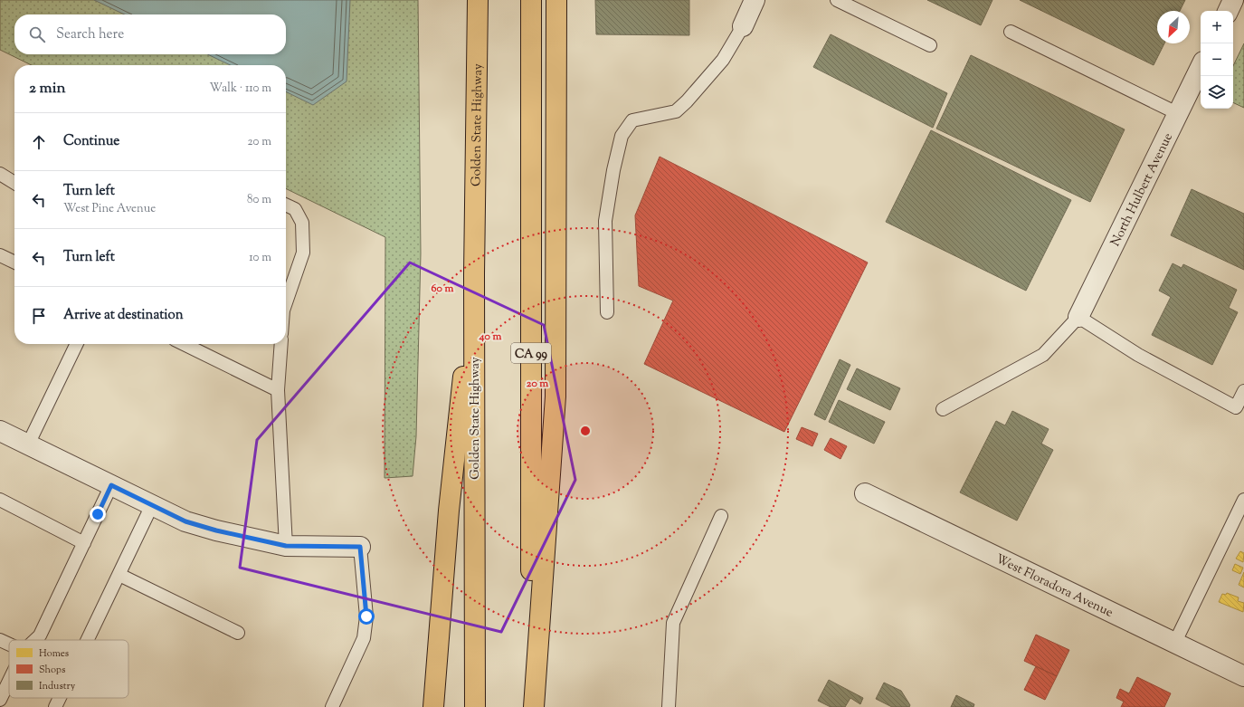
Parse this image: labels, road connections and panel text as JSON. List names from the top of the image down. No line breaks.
{"streets":{"highway":["Golden State Highway","CA 99"],"street":["North Hulbert Avenue","West Floradora Avenue"]},"legend":["Homes","Shops","Industry"],"north":"bottom left","page":{"map_buttons":["+","−"],"search":"Search here","heading":["2 min","Walk · 110 m"],"list":[["Continue","20 m"],["Turn left","West Pine Avenue","80 m"],["Turn left","10 m"],"Arrive at destination"]},"rings":["60 m","40 m","20 m"]}
